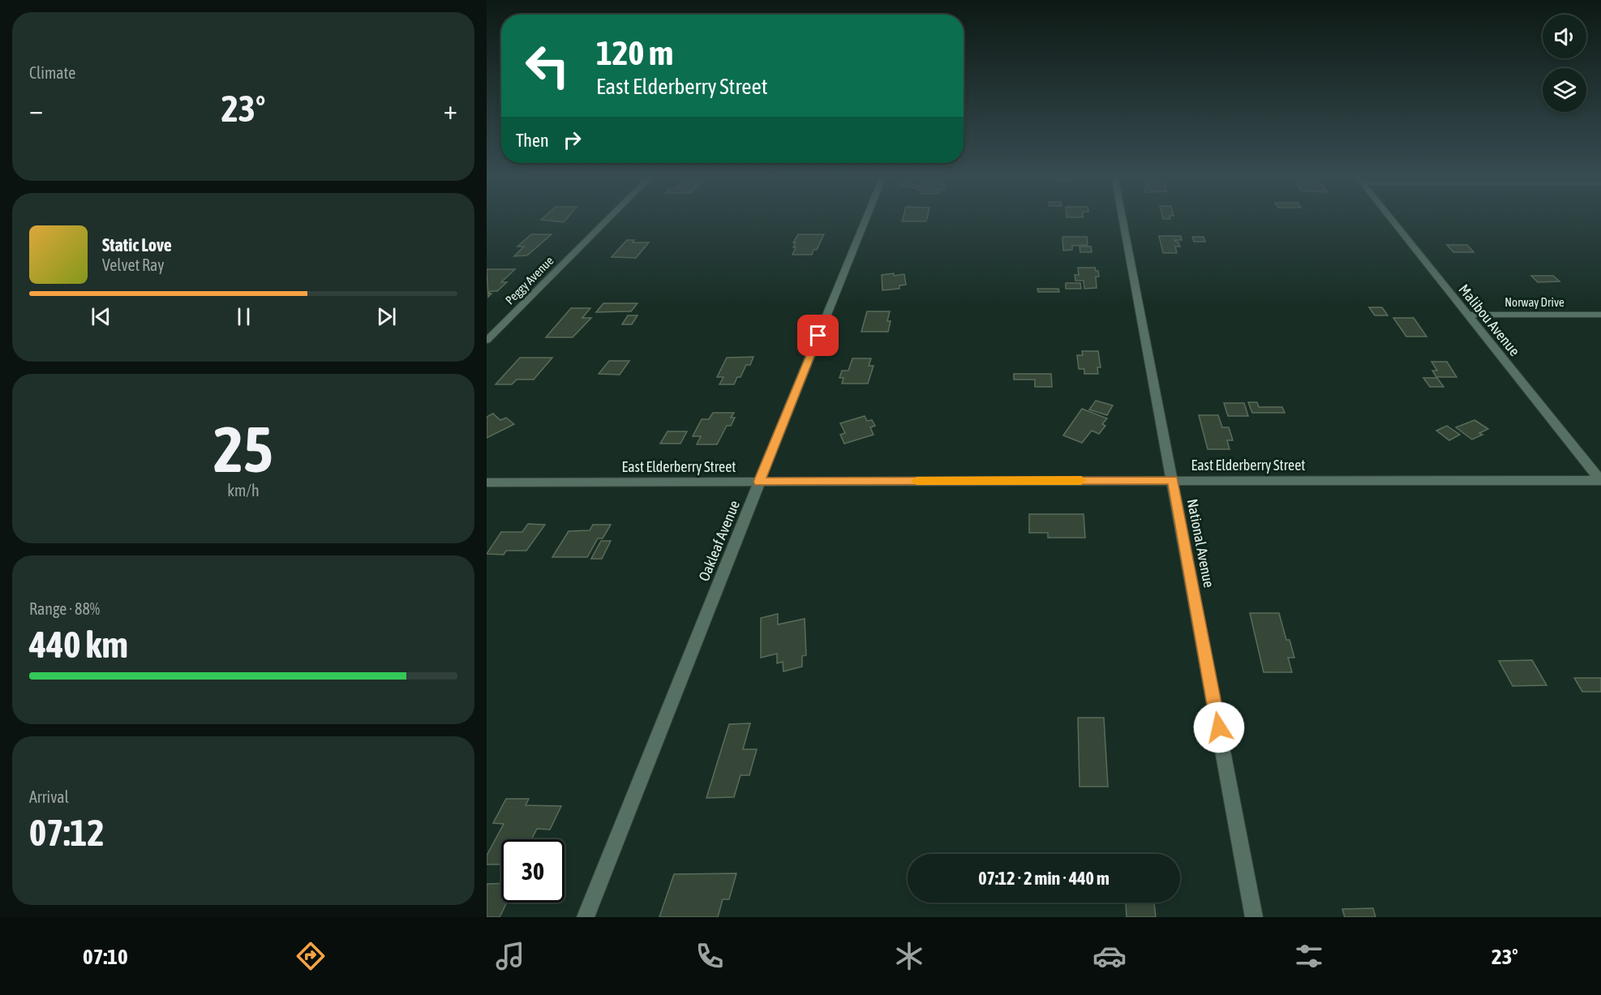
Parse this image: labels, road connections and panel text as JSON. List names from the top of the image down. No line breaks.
{"streets":{"street":["Peggy Avenue","Norway Drive","Malibou Avenue","East Elderberry Street","Oakleaf Avenue","National Avenue"]},"crossings":[["Norway Drive","Malibou Avenue"],["Malibou Avenue","East Elderberry Street"],["East Elderberry Street","Oakleaf Avenue"],["East Elderberry Street","National Avenue"]],"page":{"tile":["Climate",["25","km/h"],["Range · 88%","440 km"],["Arrival","07:12"]],"turn":["120 m","East Elderberry Street"],"heat":["−","23°","+"],"then":"Then","song":["Static Love","Velvet Ray"],"limit":"30","trip":"07:12 · 2 min · 440 m","tabs":["07:10","23°"]}}
